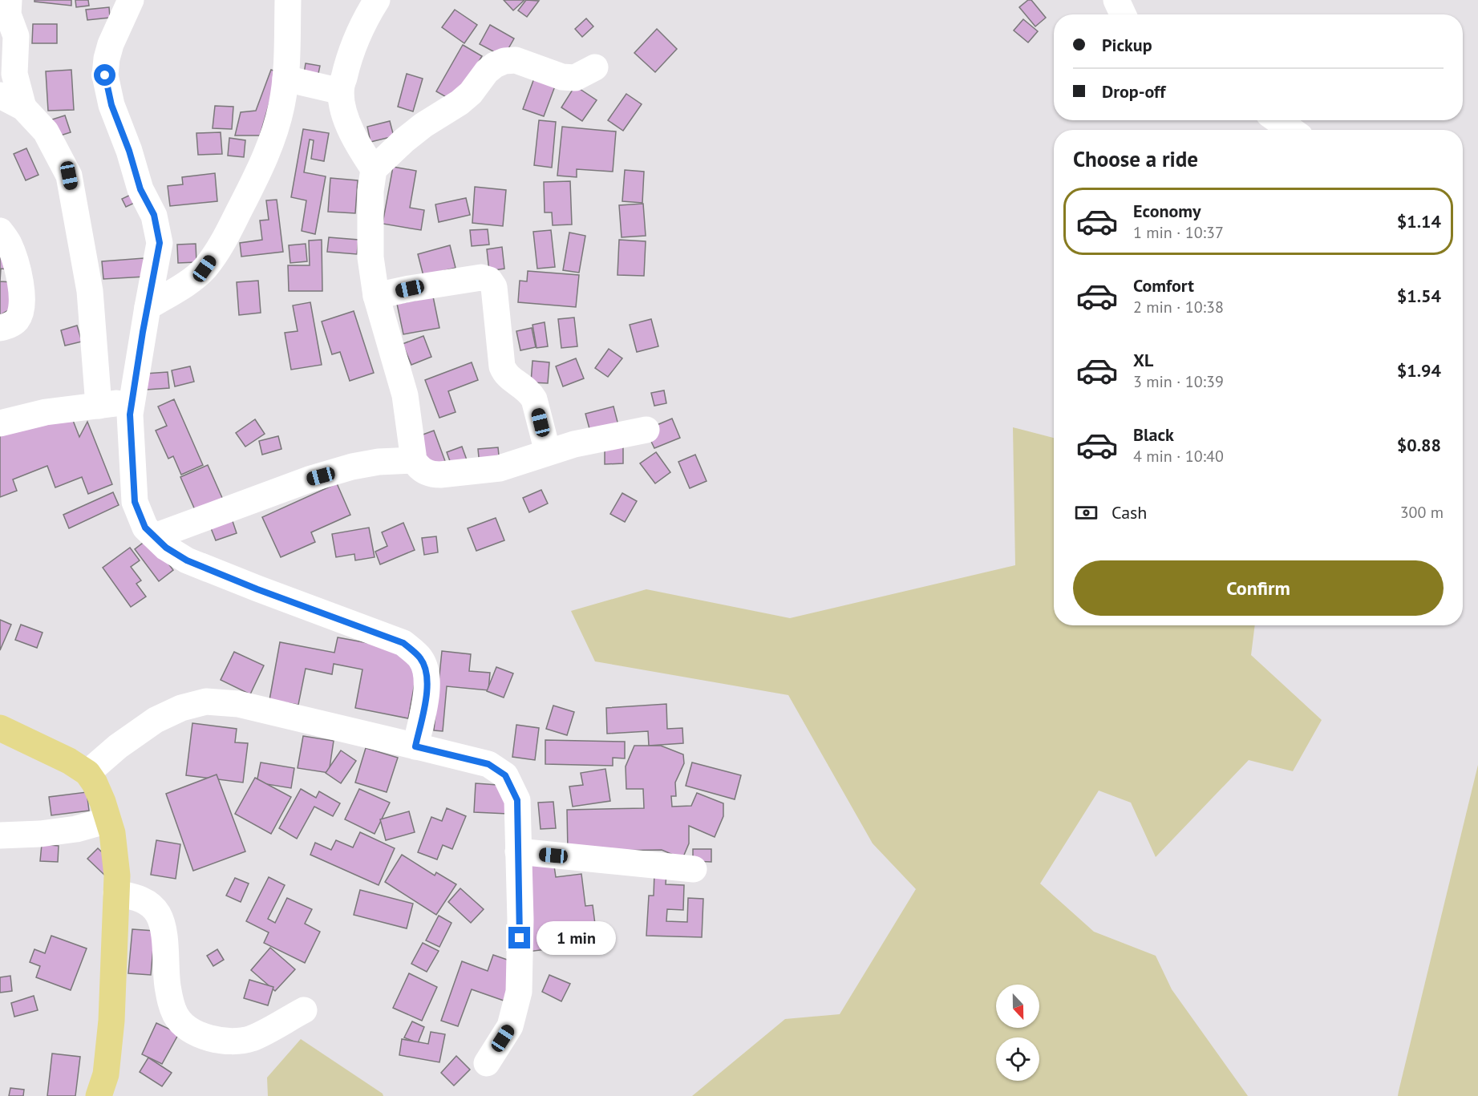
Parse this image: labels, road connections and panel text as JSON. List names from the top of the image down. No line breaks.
{"north":"bottom","page":{"banner":["Pickup","Drop-off"],"heading":"Choose a ride","list":[{"name":"Economy","note":"1 min · 10:37","value":"$1.14"},{"name":"Comfort","note":"2 min · 10:38","value":"$1.54"},{"name":"XL","note":"3 min · 10:39","value":"$1.94"},{"name":"Black","note":"4 min · 10:40","value":"$0.88"}],"pay":["Cash","300 m"],"buttons":"Confirm","bubble":"1 min"}}
